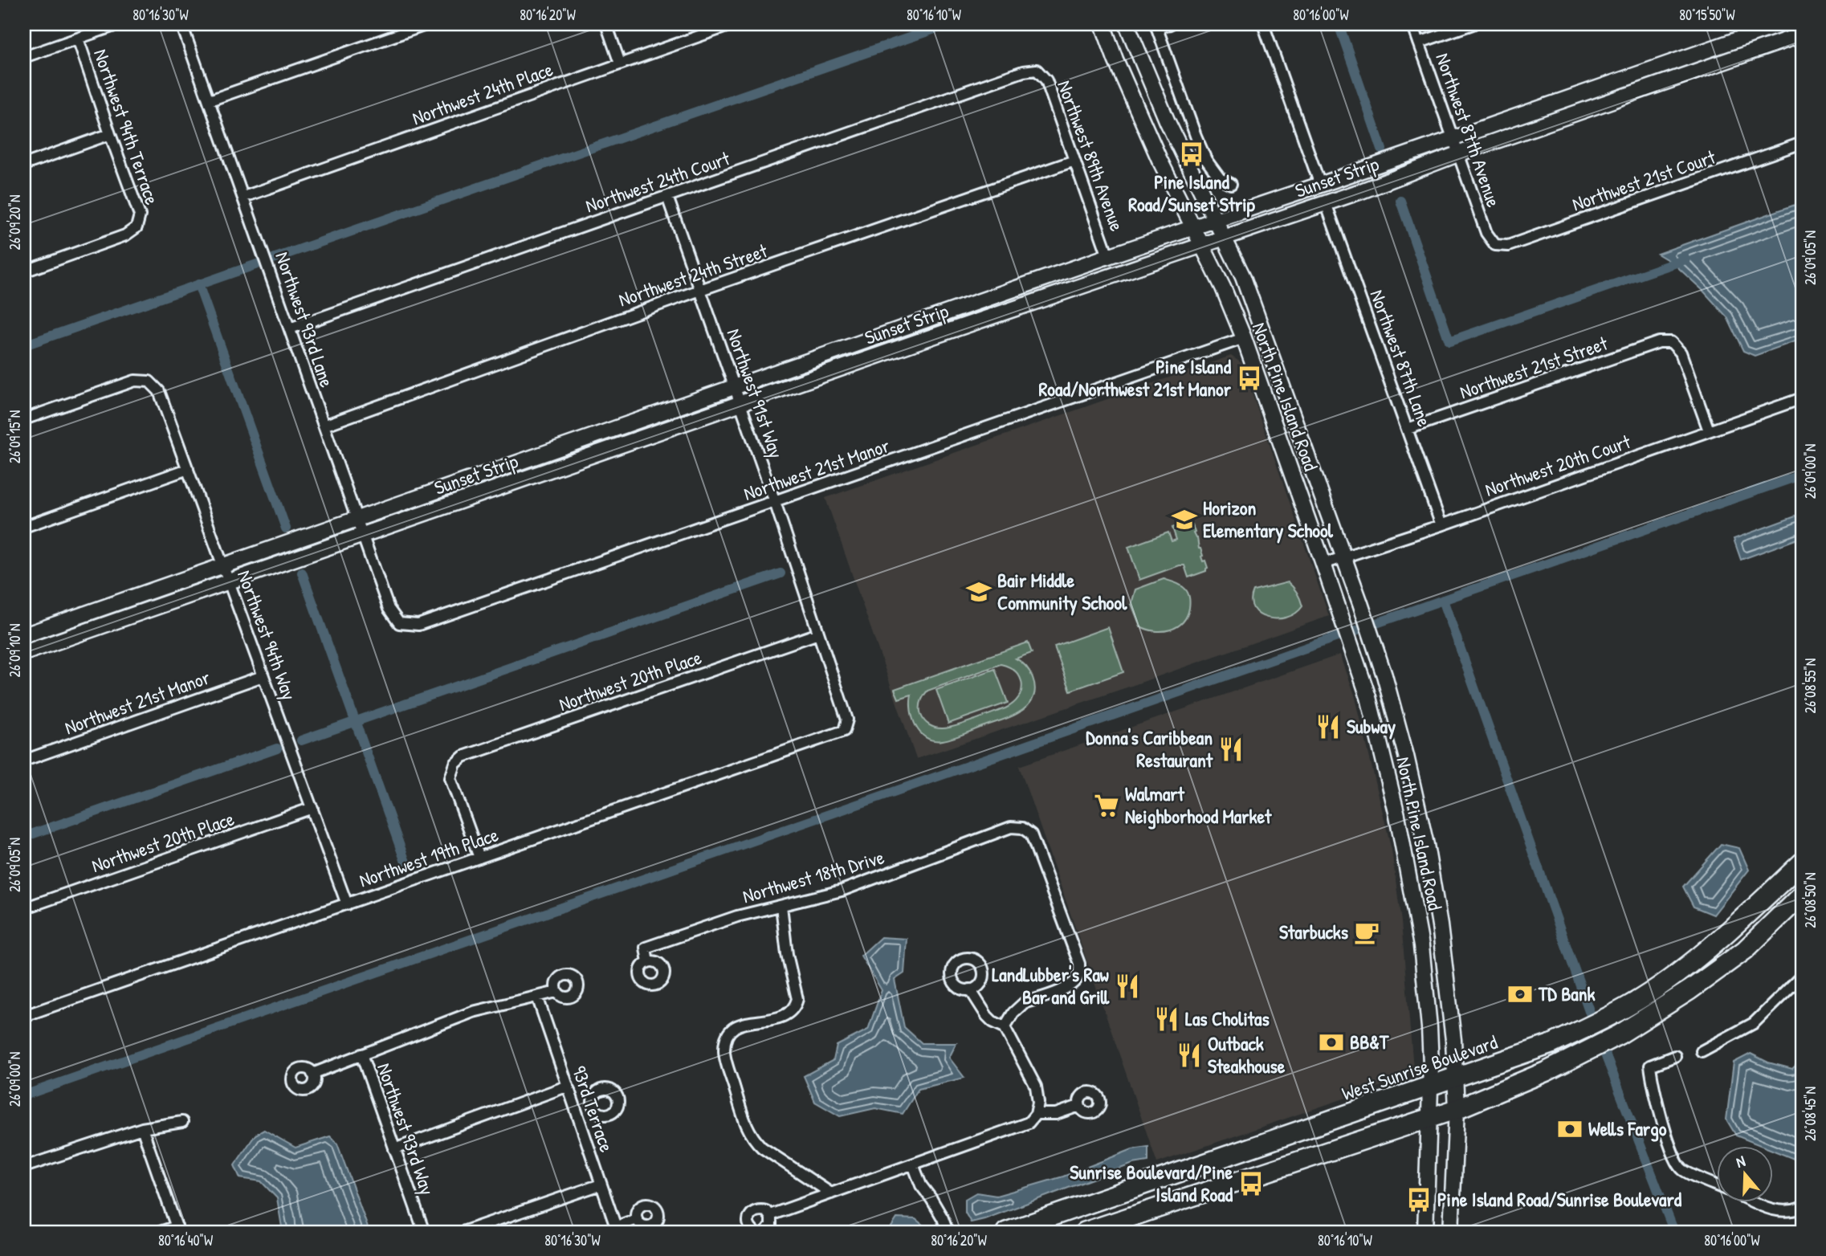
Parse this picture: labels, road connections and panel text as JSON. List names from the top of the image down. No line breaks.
{"streets":{"highway":["West Sunrise Boulevard"],"street":["Northwest 24th Place","Northwest 94th Terrace","Northwest 87th Avenue","Northwest 89th Avenue","Sunset Strip","Northwest 21st Court","Northwest 24th Court","Northwest 24th Street","Northwest 93rd Lane","Northwest 87th Lane","Northwest 21st Street","Northwest 91st Way","North Pine Island Road","Northwest 20th Court","Northwest 21st Manor","Northwest 94th Way","Northwest 20th Place","Northwest 19th Place","Northwest 18th Drive","93rd Terrace","Northwest 93rd Way"]},"crossings":[["Northwest 24th Place","Northwest 93rd Lane"],["Northwest 87th Avenue","Sunset Strip"],["Northwest 87th Avenue","Northwest 21st Court"],["Northwest 89th Avenue","Sunset Strip"],["Northwest 89th Avenue","Northwest 24th Court"],["Northwest 89th Avenue","Northwest 24th Street"],["Sunset Strip","Northwest 93rd Lane"],["Sunset Strip","Northwest 87th Lane"],["Sunset Strip","Northwest 91st Way"],["Sunset Strip","North Pine Island Road"],["Sunset Strip","Northwest 94th Way"],["Northwest 24th Court","Northwest 93rd Lane"],["Northwest 24th Court","Northwest 91st Way"],["Northwest 24th Street","Northwest 93rd Lane"],["Northwest 24th Street","Northwest 91st Way"],["Northwest 93rd Lane","Northwest 21st Manor"],["Northwest 87th Lane","Northwest 21st Street"],["Northwest 87th Lane","Northwest 20th Court"],["Northwest 21st Street","Northwest 20th Court"],["Northwest 91st Way","Northwest 21st Manor"],["Northwest 91st Way","Northwest 20th Place"],["Northwest 91st Way","Northwest 19th Place"],["North Pine Island Road","Northwest 20th Court"],["North Pine Island Road","Northwest 21st Manor"],["North Pine Island Road","West Sunrise Boulevard"],["Northwest 21st Manor","Northwest 94th Way"],["Northwest 94th Way","Northwest 20th Place"],["Northwest 94th Way","Northwest 19th Place"],["Northwest 20th Place","Northwest 19th Place"]],"places":{"bus stop":["Pine Island Road/Sunset Strip","Pine Island Road/Northwest 21st Manor","Sunrise Boulevard/Pine Island Road","Pine Island Road/Sunrise Boulevard"],"school or university":["Horizon Elementary School","Bair Middle Community School"],"restaurant":["Subway","Donna's Caribbean Restaurant","LandLubber's Raw Bar and Grill","Las Cholitas","Outback Steakhouse"],"supermarket":["Walmart Neighborhood Market"],"cafe":["Starbucks"],"bank":["TD Bank","BB&T","Wells Fargo"]},"north":"top","coordinates":["80°16'30\"W","80°16'20\"W","80°16'10\"W","80°16'00\"W","80°15'50\"W","26°09'20\"N","26°09'05\"N","26°09'15\"N","26°09'00\"N","26°09'10\"N","26°08'55\"N","26°08'50\"N","26°08'45\"N","80°16'40\"W"]}
